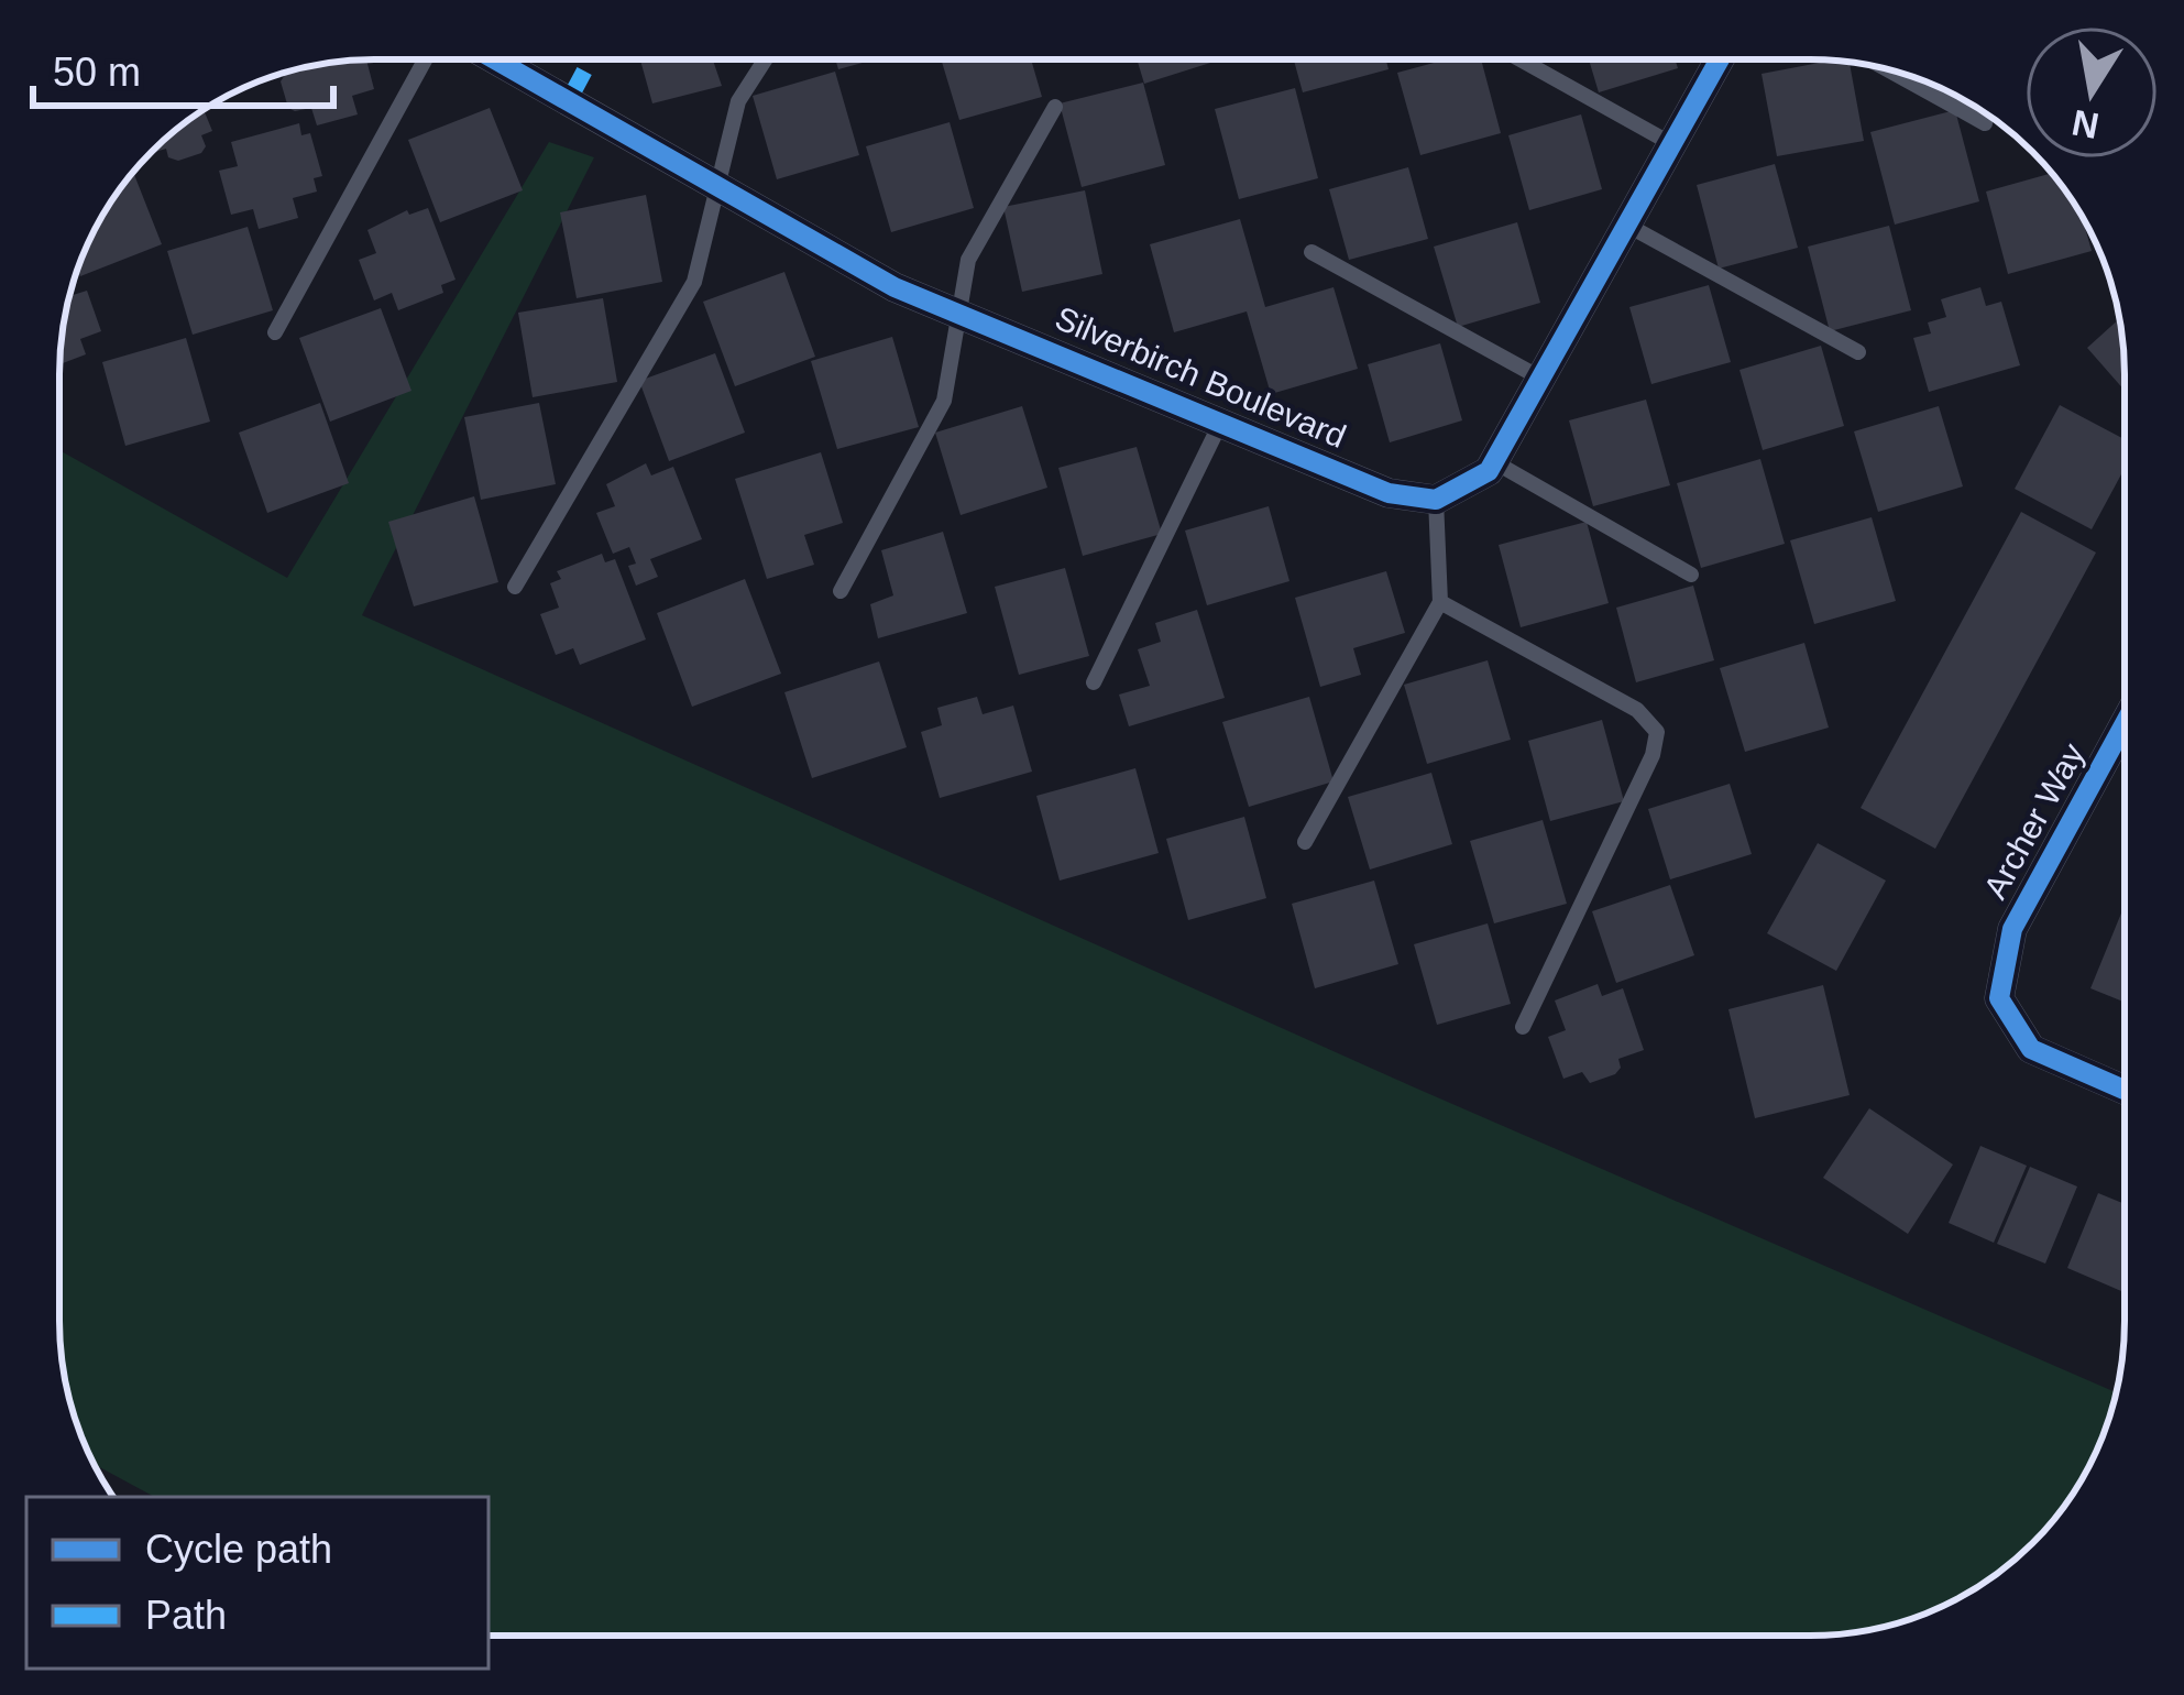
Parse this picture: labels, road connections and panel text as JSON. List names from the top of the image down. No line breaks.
{"streets":{"street":["Silverbirch Boulevard","Archer Way"]},"legend":["Cycle path","Path"],"scale_bar":"50 m","north":"bottom"}
